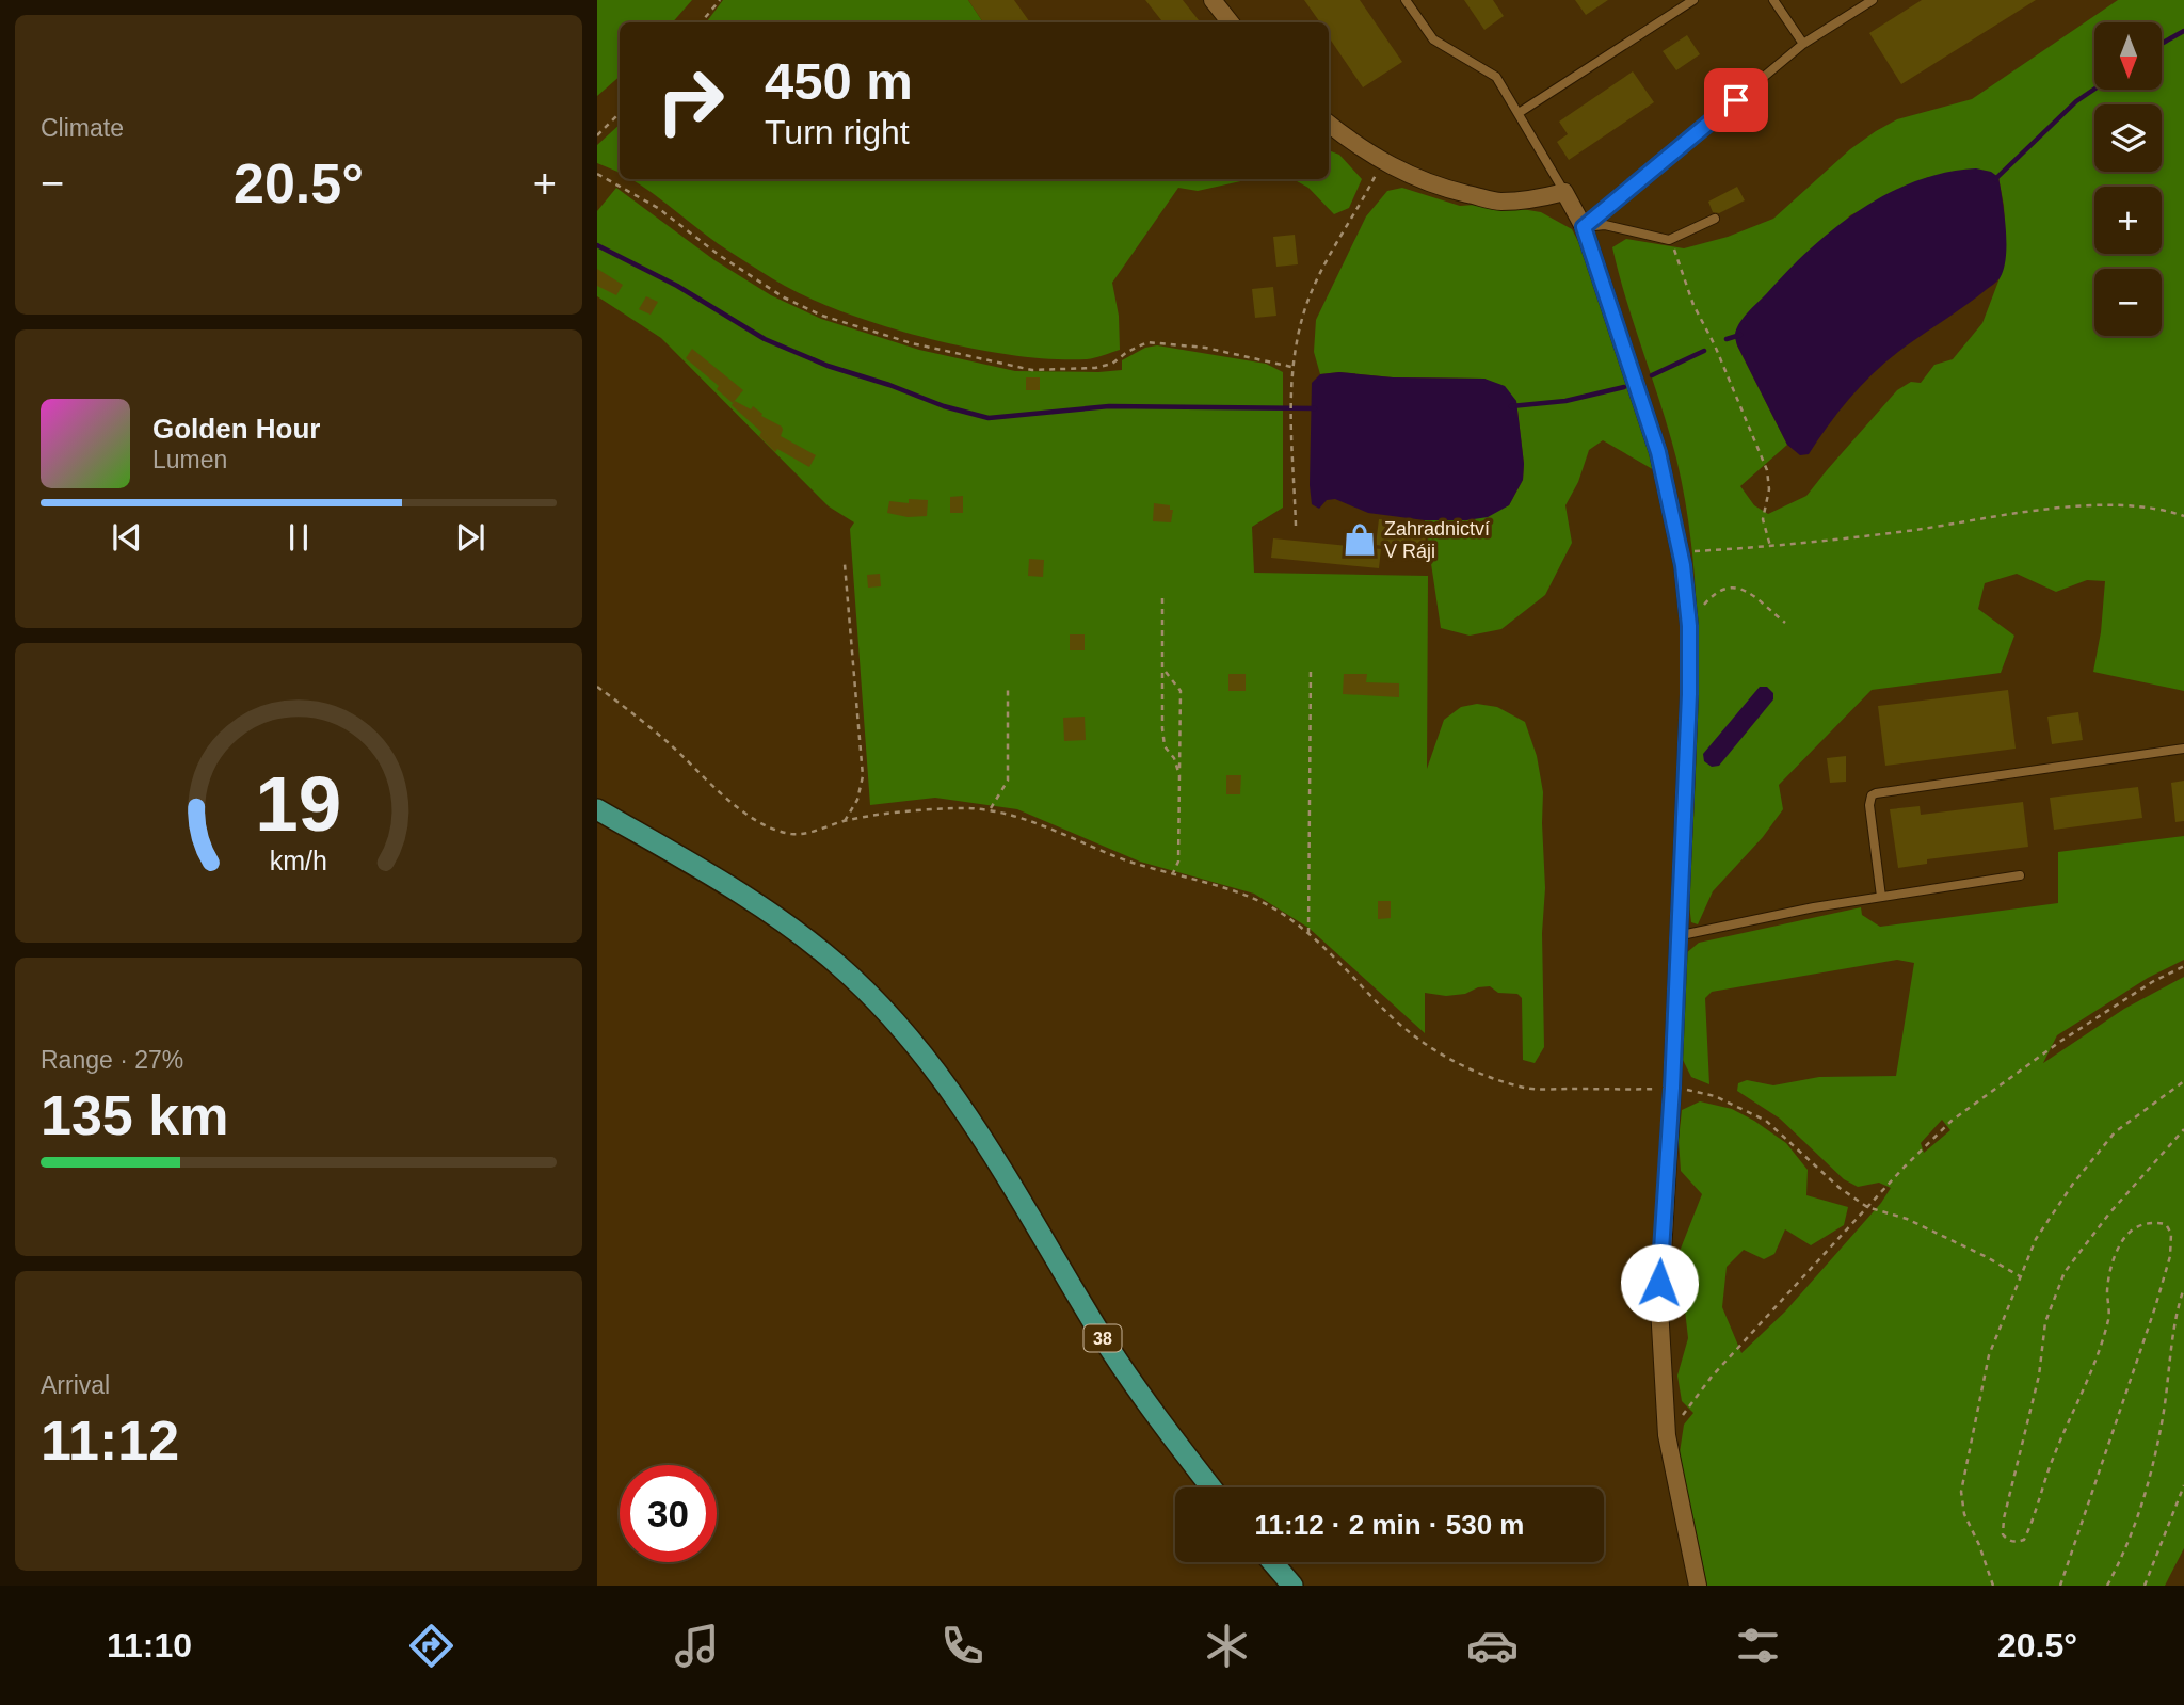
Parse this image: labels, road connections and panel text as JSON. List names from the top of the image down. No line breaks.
{"streets":{"main road":["38"]},"places":{"shop":["Zahradnictví V Ráji"]},"north":"bottom","page":{"tile":["Climate",["Range · 27%","135 km"],["Arrival","11:12"]],"map_buttons":["+","−"],"turn":["450 m","Turn right"],"heat":["−","20.5°","+"],"song":["Golden Hour","Lumen"],"limit":"30","trip":"11:12 · 2 min · 530 m","tabs":["11:10","20.5°"],"gauge":["19","km/h"]}}
